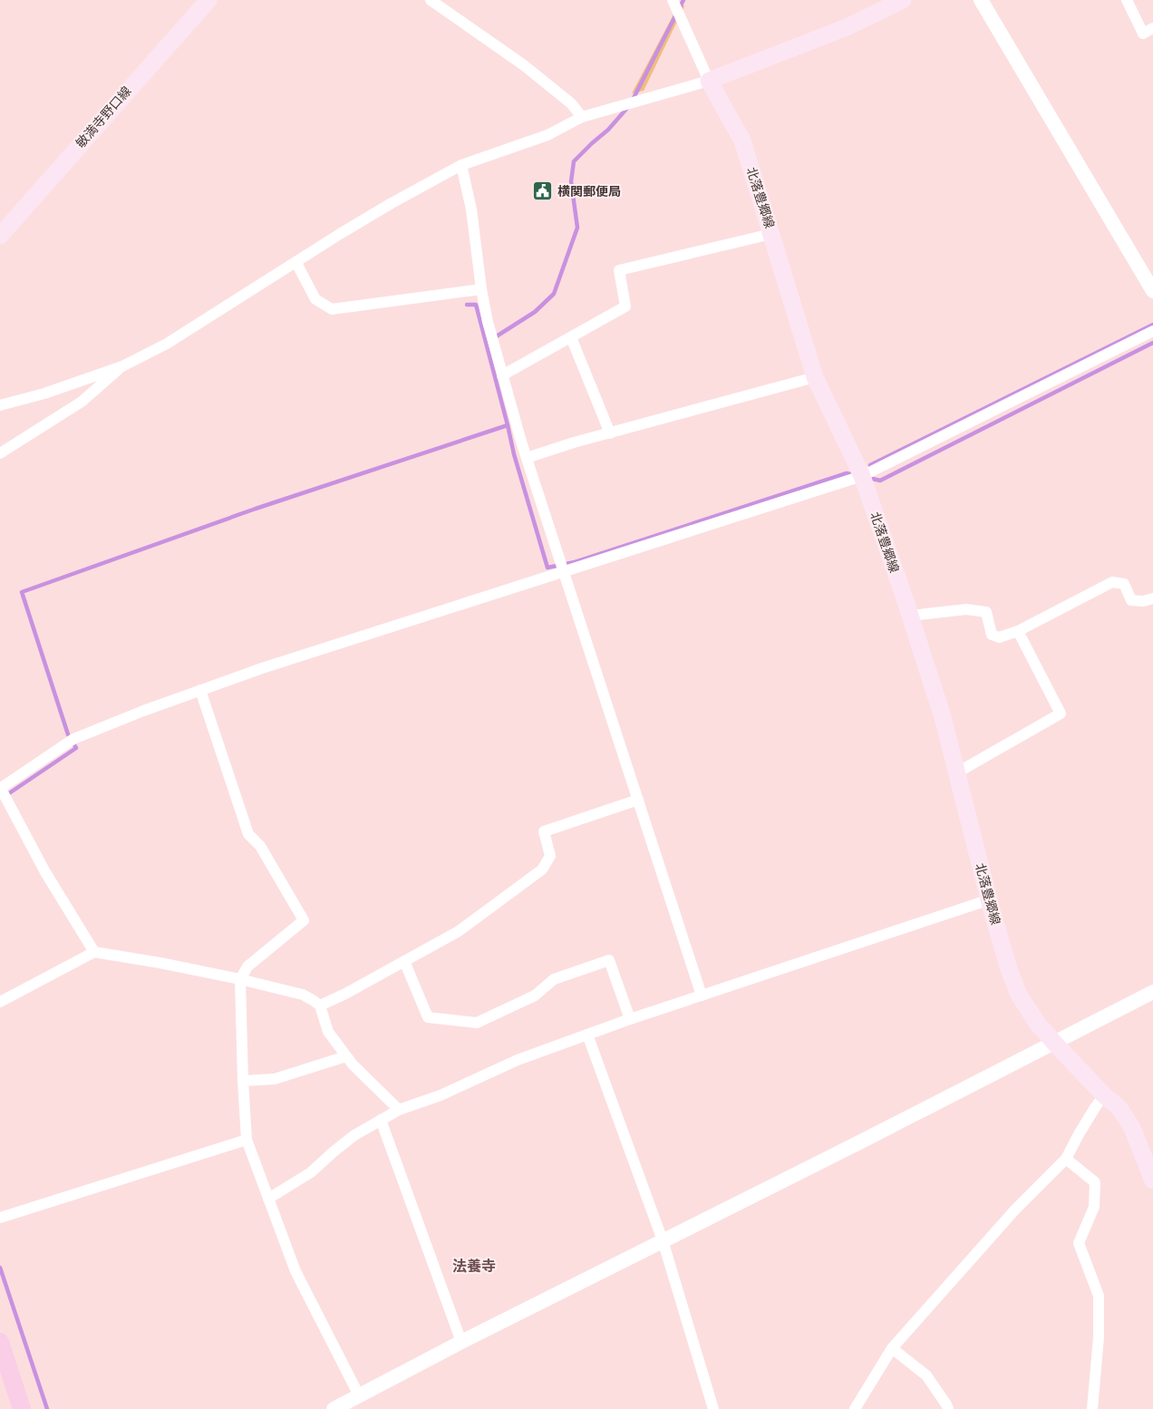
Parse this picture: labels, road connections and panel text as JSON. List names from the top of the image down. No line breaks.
{"streets":{"main road":["敏満寺野口線","北落豊郷線"]},"districts":["法養寺"],"places":{"public building":["横関郵便局"]}}
